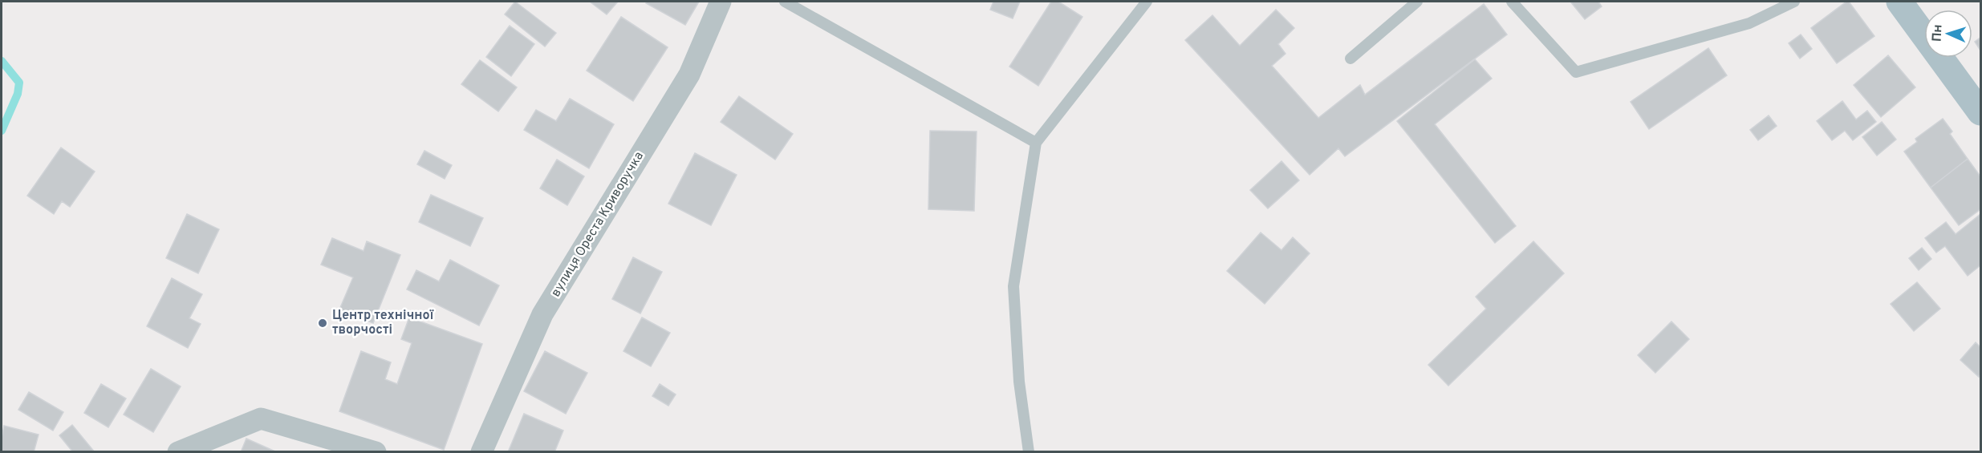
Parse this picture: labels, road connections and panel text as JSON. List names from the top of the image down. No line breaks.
{"streets":{"street":["вулиця Ореста Криворучка"]},"places":["Центр технічної творчості"],"north":"left"}
